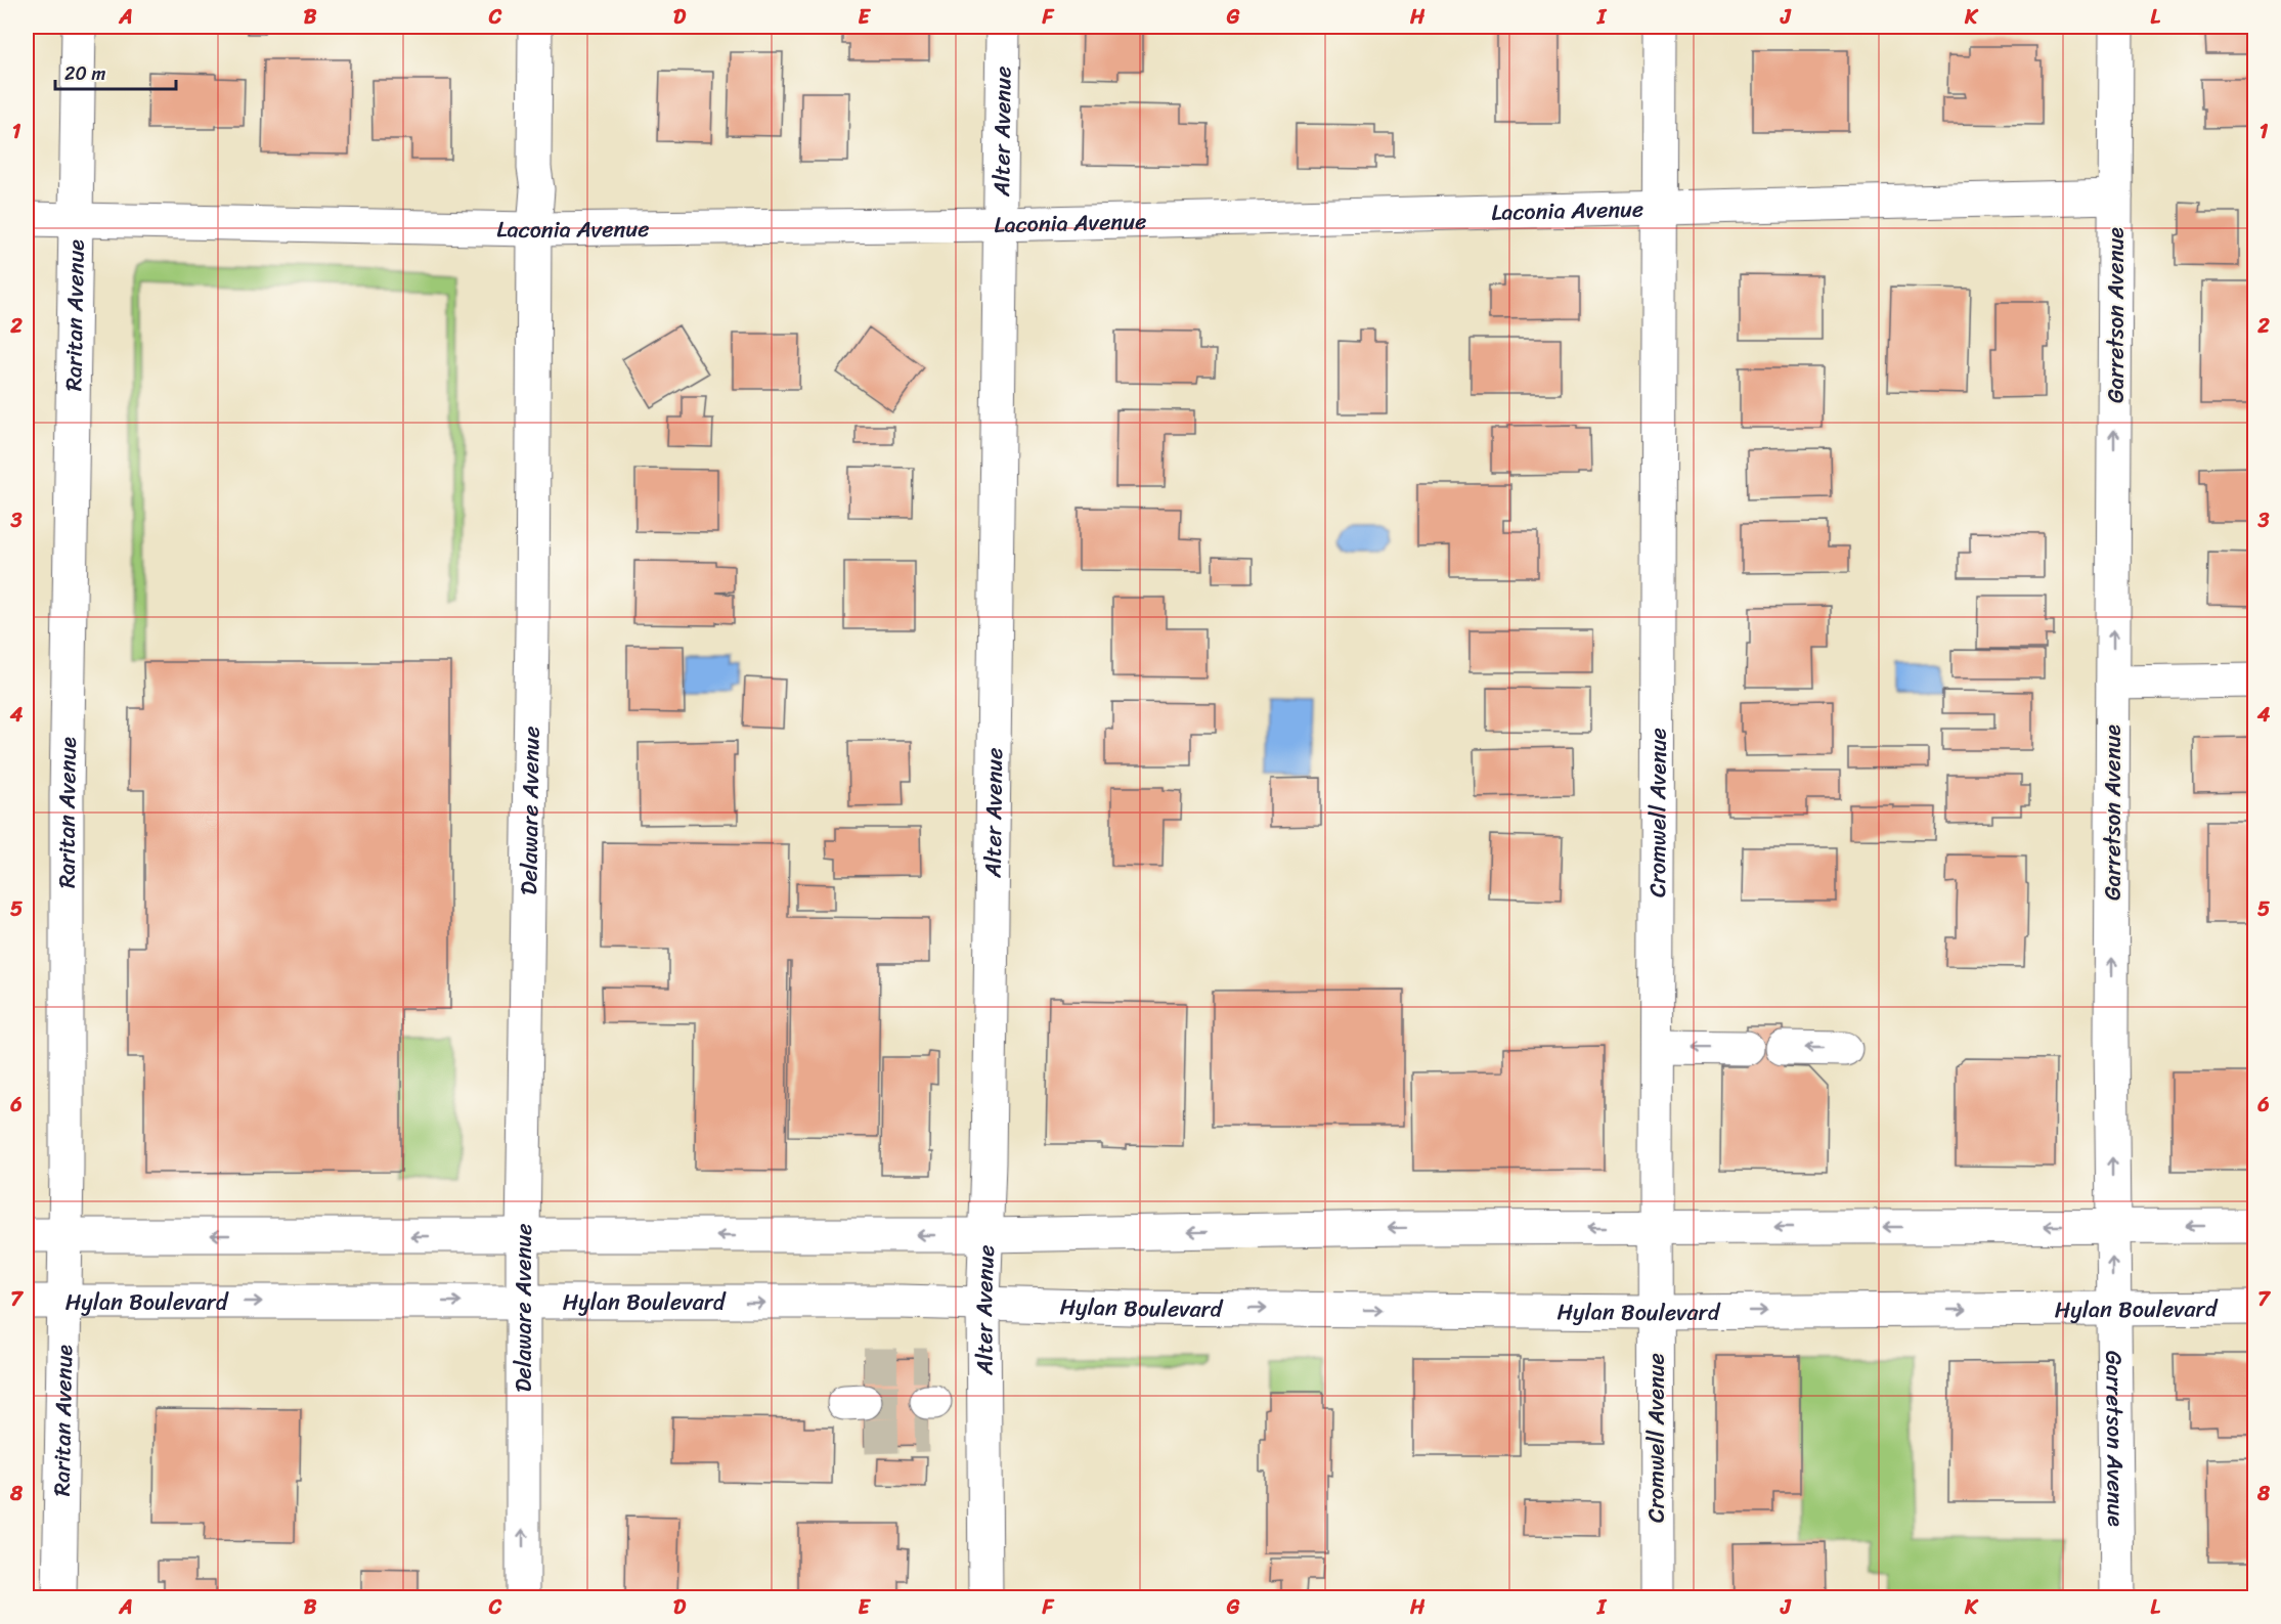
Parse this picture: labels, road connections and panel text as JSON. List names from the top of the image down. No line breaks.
{"streets":{"street":["Alter Avenue","Laconia Avenue","Raritan Avenue","Garretson Avenue","Delaware Avenue","Cromwell Avenue","Hylan Boulevard"]},"crossings":[["Alter Avenue","Laconia Avenue"],["Alter Avenue","Hylan Boulevard"],["Laconia Avenue","Raritan Avenue"],["Laconia Avenue","Garretson Avenue"],["Laconia Avenue","Delaware Avenue"],["Laconia Avenue","Cromwell Avenue"],["Raritan Avenue","Hylan Boulevard"],["Garretson Avenue","Hylan Boulevard"],["Delaware Avenue","Hylan Boulevard"],["Cromwell Avenue","Hylan Boulevard"]],"one_way":["Garretson Avenue"],"scale_bar":"20 m","grid":{"columns":["A","B","C","D","E","F","G","H","I","J","K","L"],"rows":["1","2","3","4","5","6","7","8"]}}
